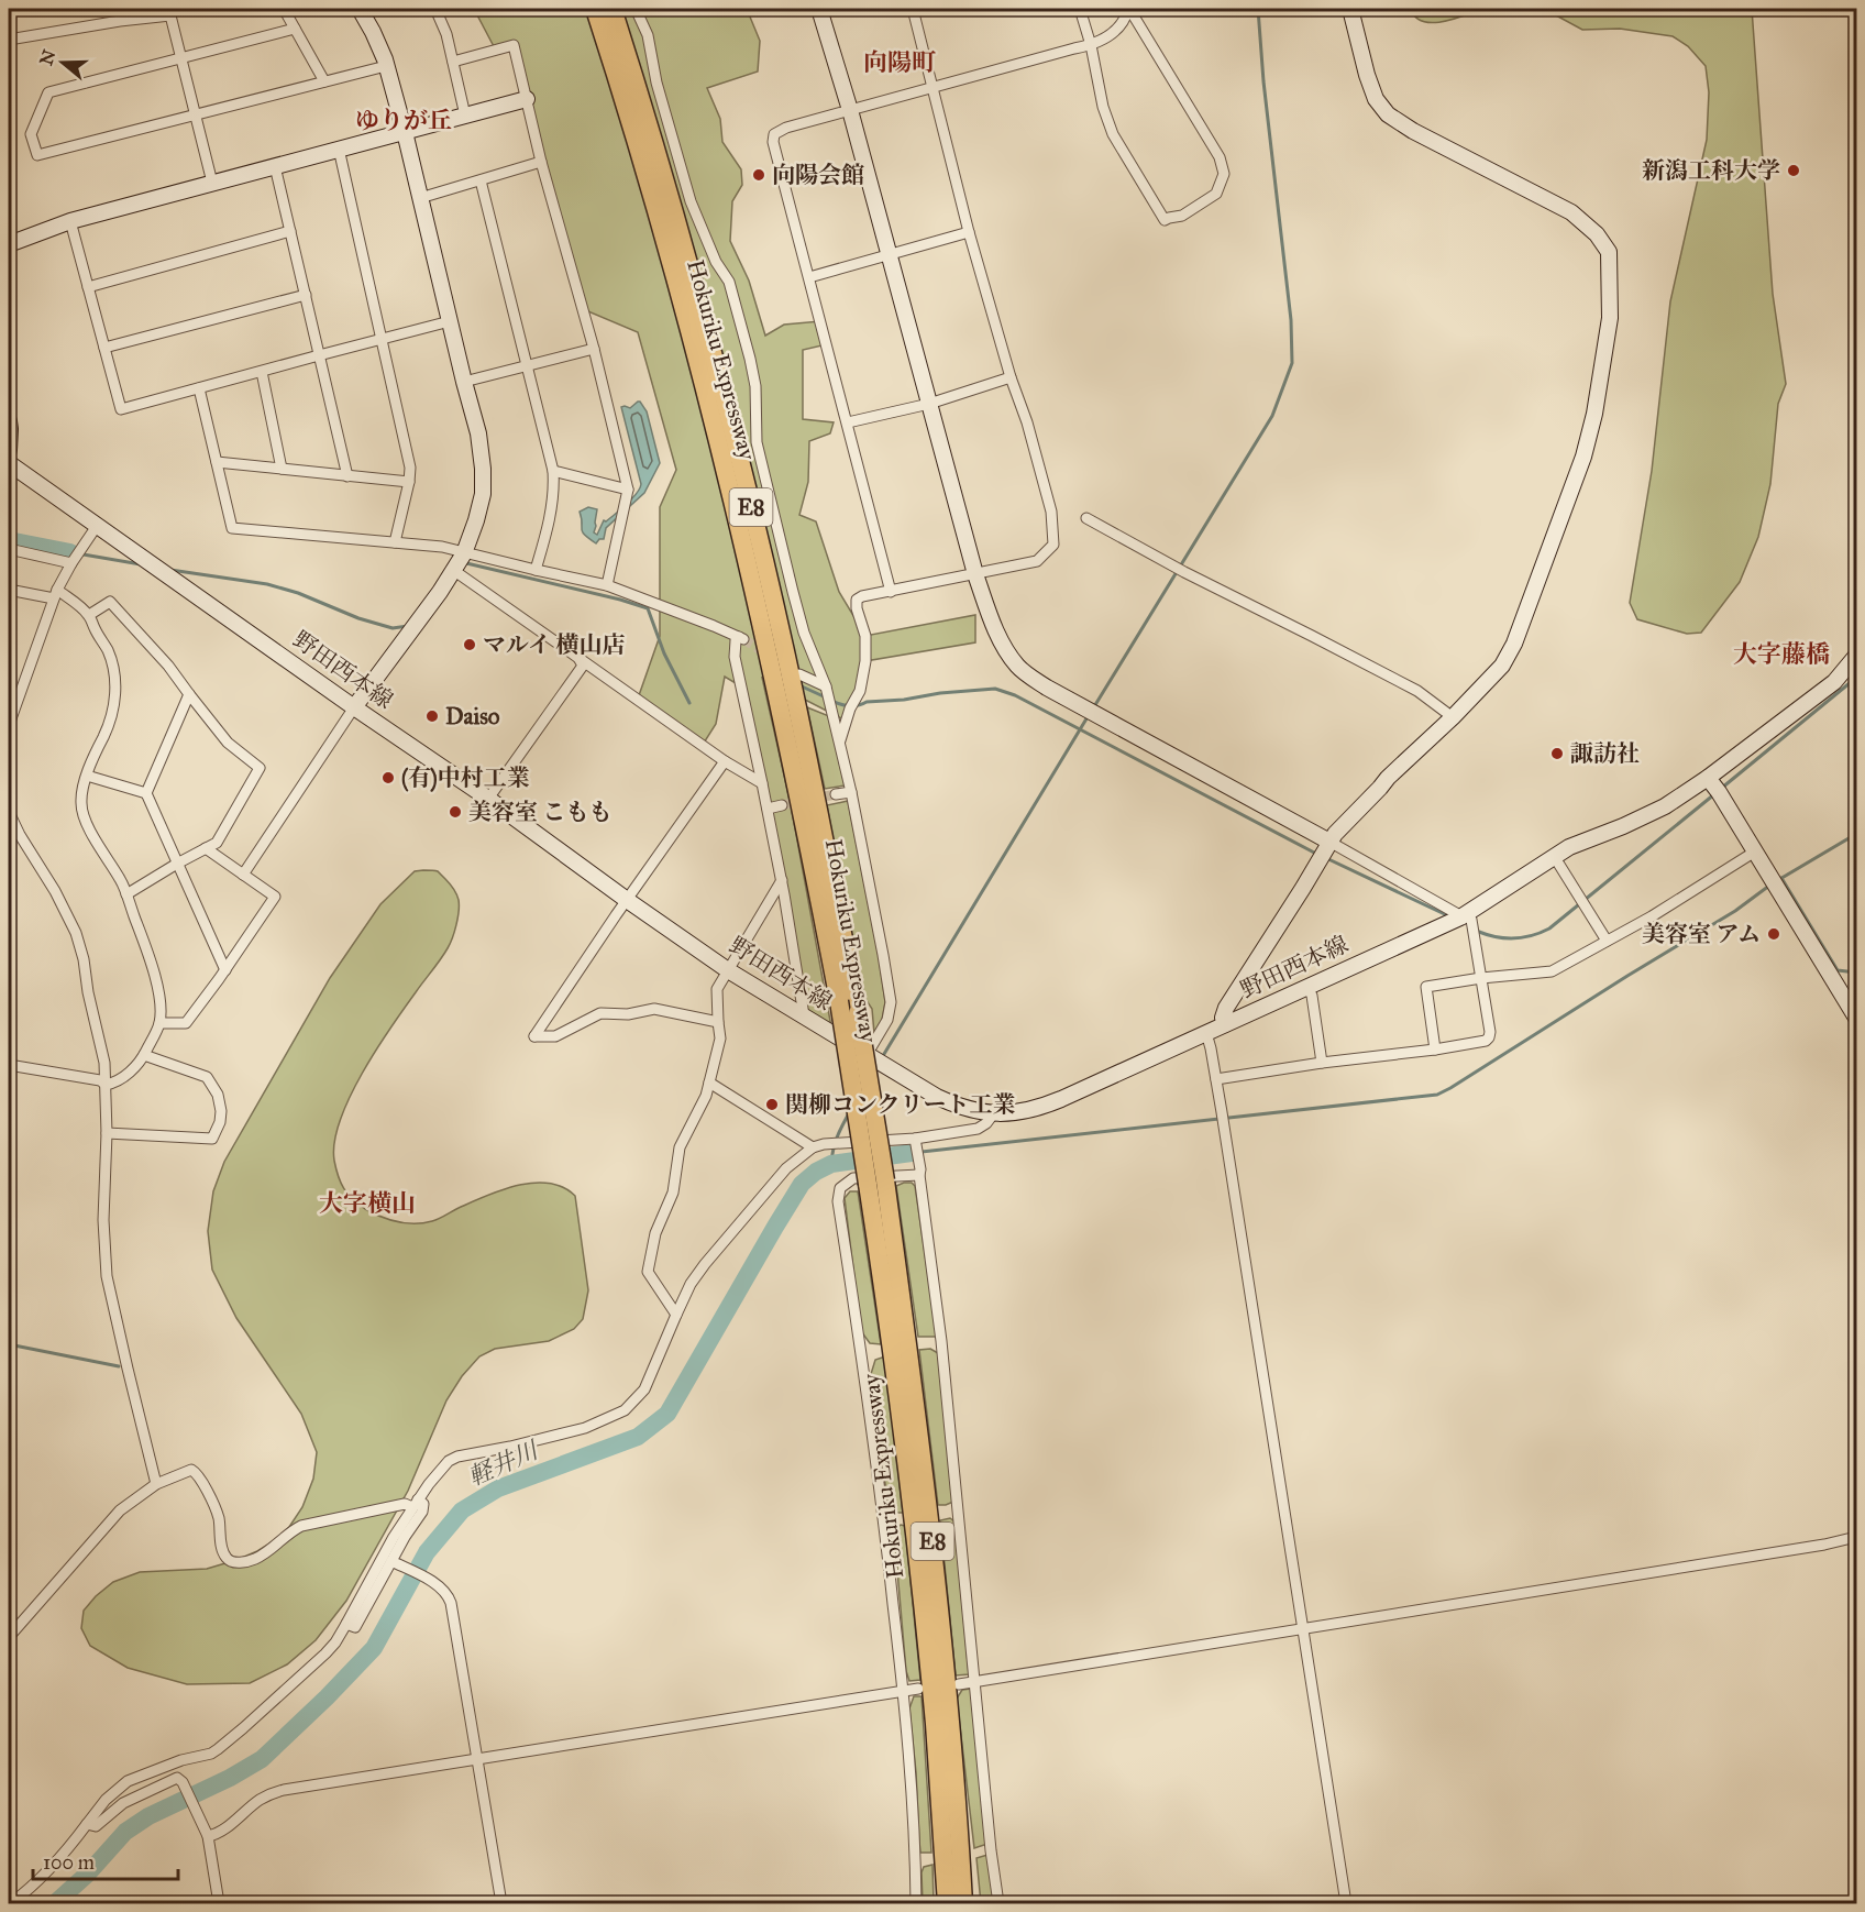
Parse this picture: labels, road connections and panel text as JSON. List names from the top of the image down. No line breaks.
{"streets":{"highway":["Hokuriku Expressway","E8"],"street":["野田西本線"]},"districts":["向陽町","ゆりが丘","大字藤橋","大字横山"],"water":["軽井川"],"places":["新潟工科大学","向陽会館","マルイ 横山店","Daiso","諏訪社","(有)中村工業","美容室 こもも","美容室 アム","関柳コンクリート工業"],"scale_bar":"100 m","north":"left"}
